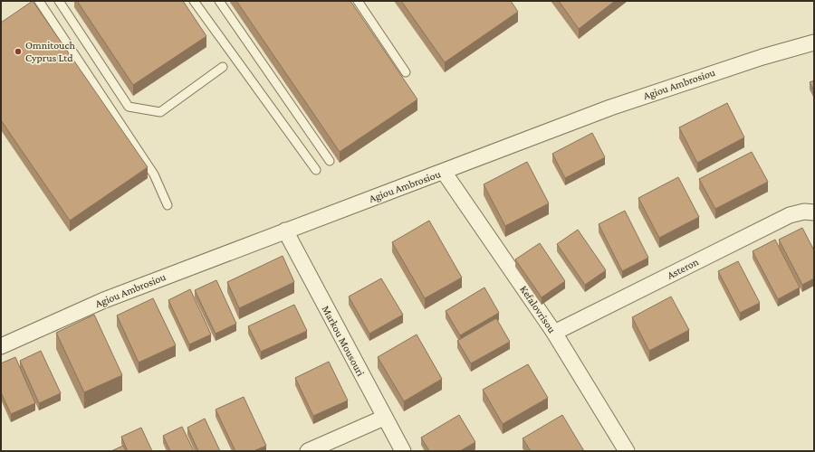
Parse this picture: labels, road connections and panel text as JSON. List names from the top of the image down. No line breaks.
{"streets":{"street":["Agiou Ambrosiou","Asteron","Kefalovrisou","Markou Mousouri"]},"crossings":[["Agiou Ambrosiou","Kefalovrisou"],["Agiou Ambrosiou","Markou Mousouri"],["Asteron","Kefalovrisou"]],"places":["Omnitouch Cyprus Ltd"]}
